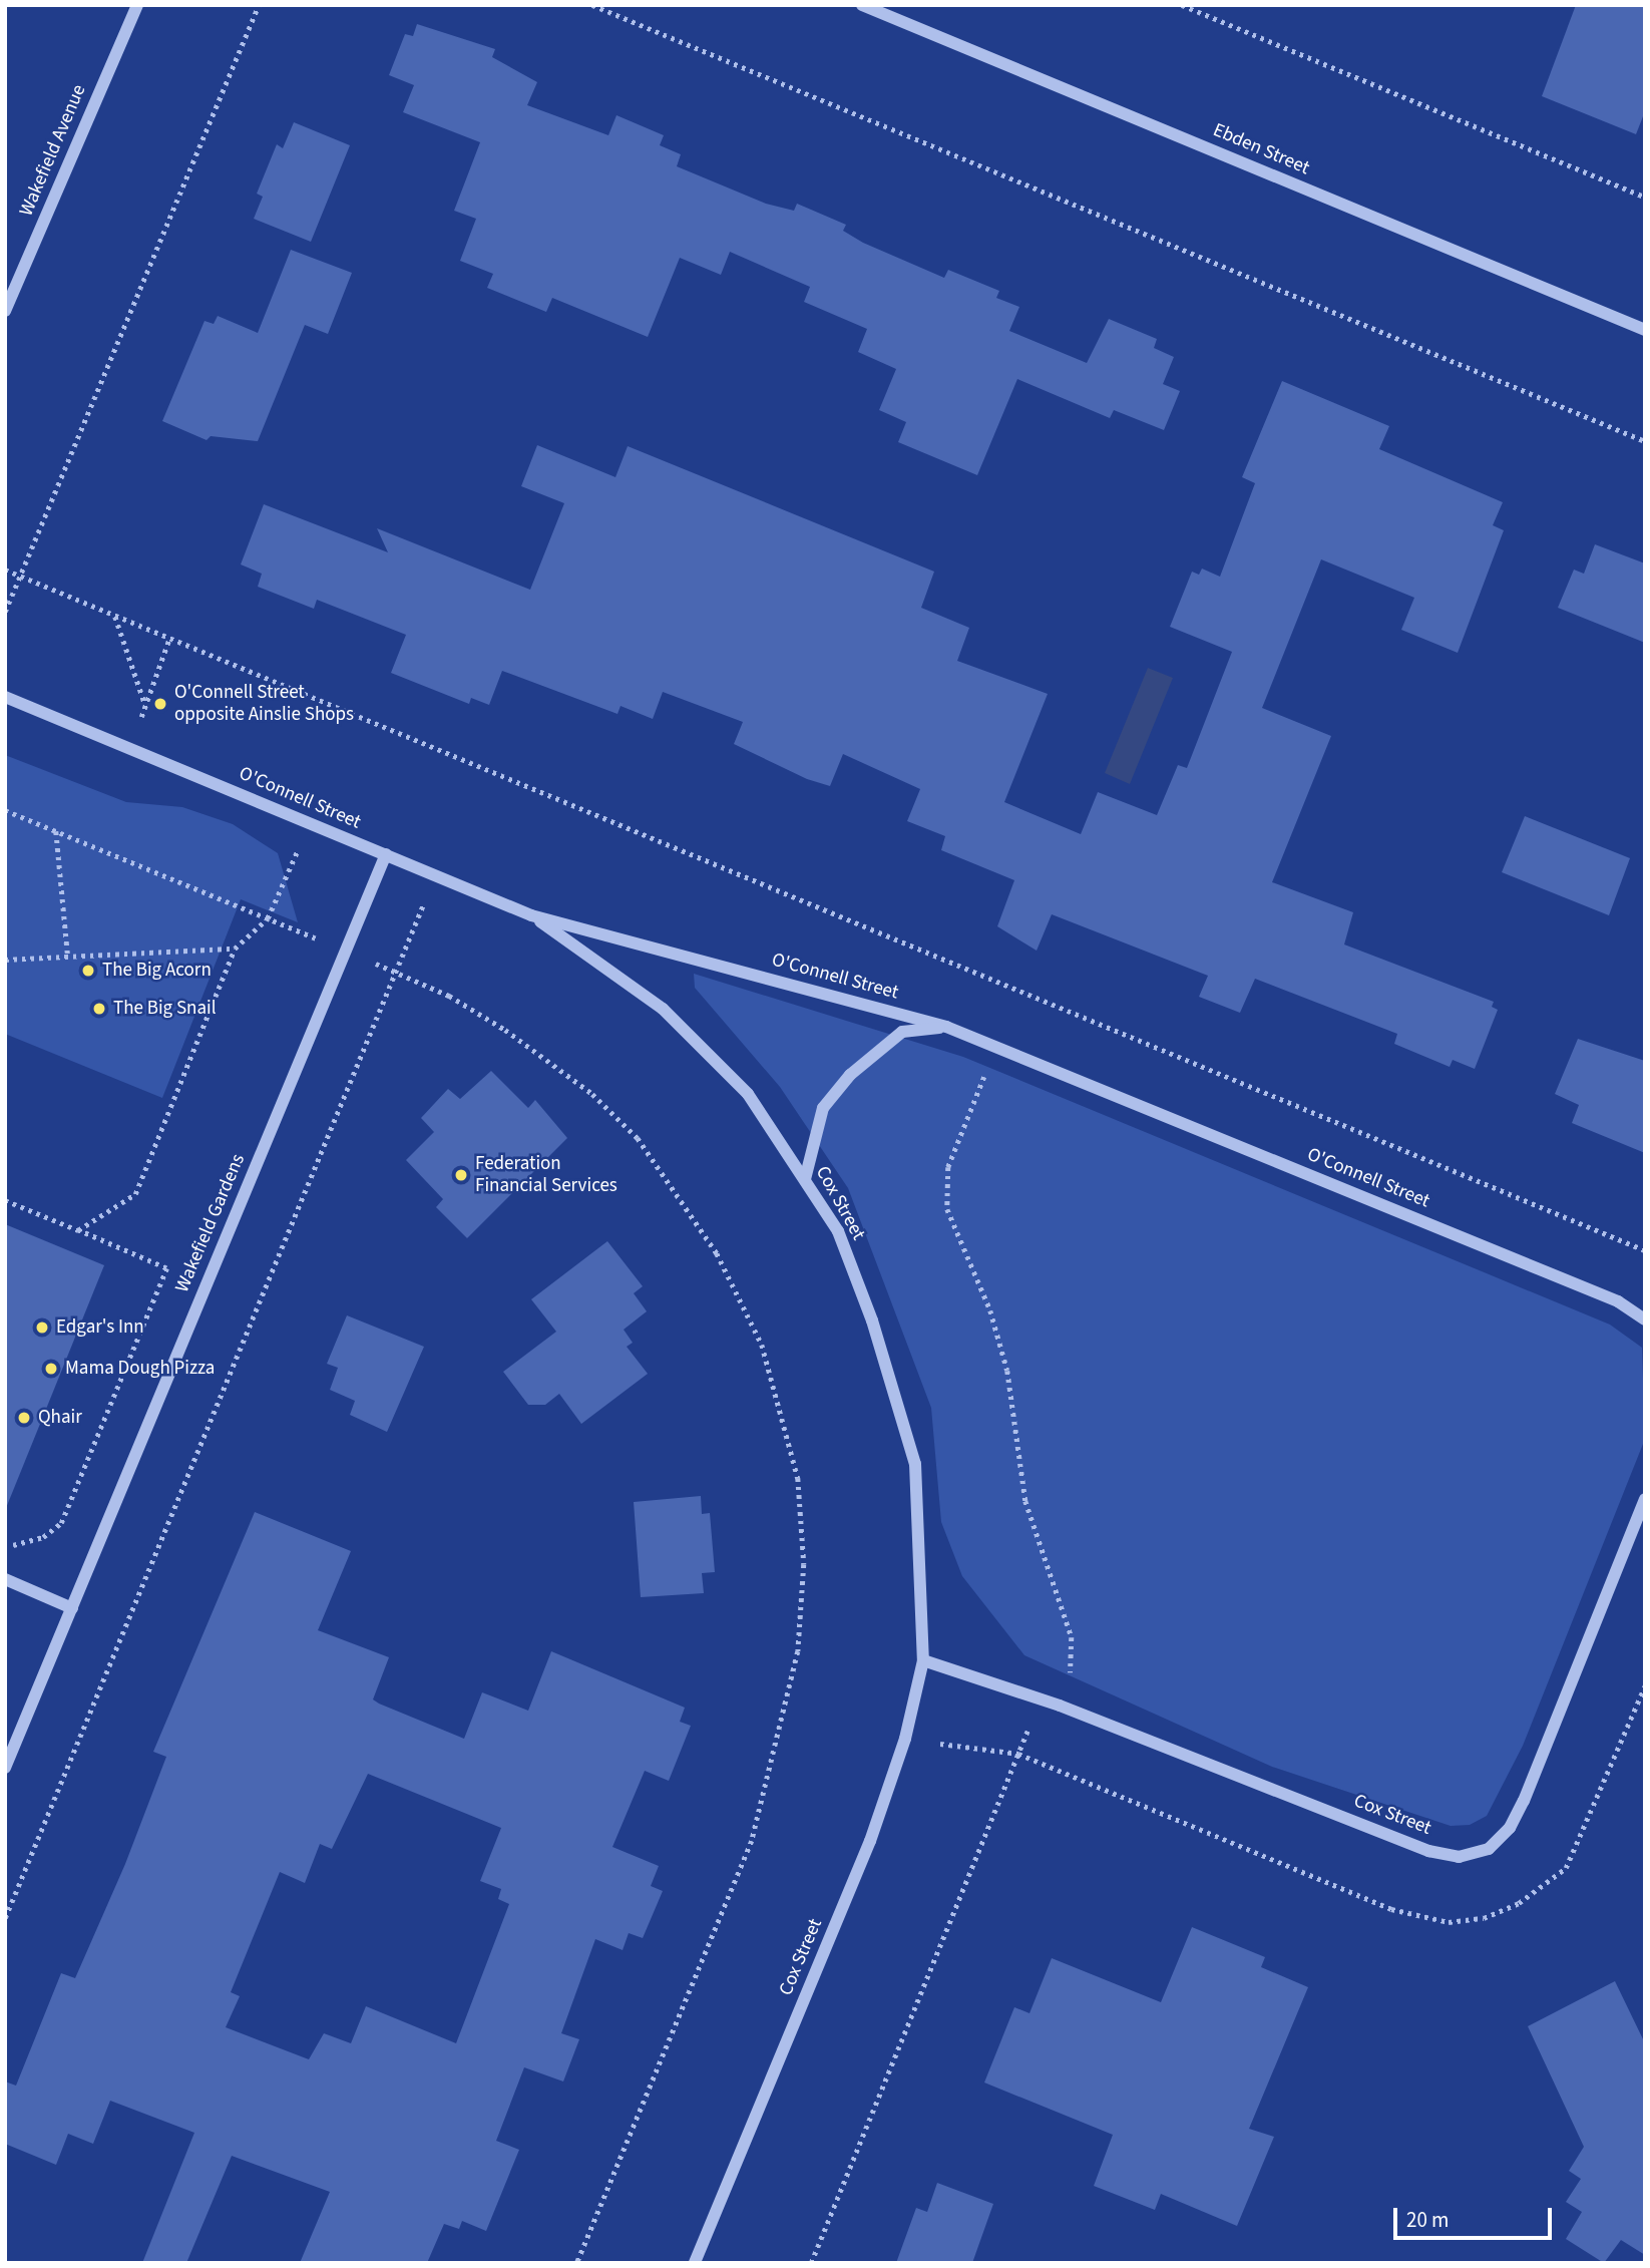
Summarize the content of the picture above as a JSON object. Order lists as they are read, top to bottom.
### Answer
{
  "streets": {
    "street": [
      "Ebden Street",
      "Wakefield Avenue",
      "O'Connell Street",
      "Cox Street",
      "Wakefield Gardens"
    ]
  },
  "crossings": [
    ["O'Connell Street", "Cox Street"],
    ["O'Connell Street", "Wakefield Gardens"]
  ],
  "places": [
    "O'Connell Street opposite Ainslie Shops",
    "The Big Acorn",
    "The Big Snail",
    "Federation Financial Services",
    "Edgar's Inn",
    "Mama Dough Pizza",
    "Qhair"
  ],
  "scale_bar": "20 m"
}
